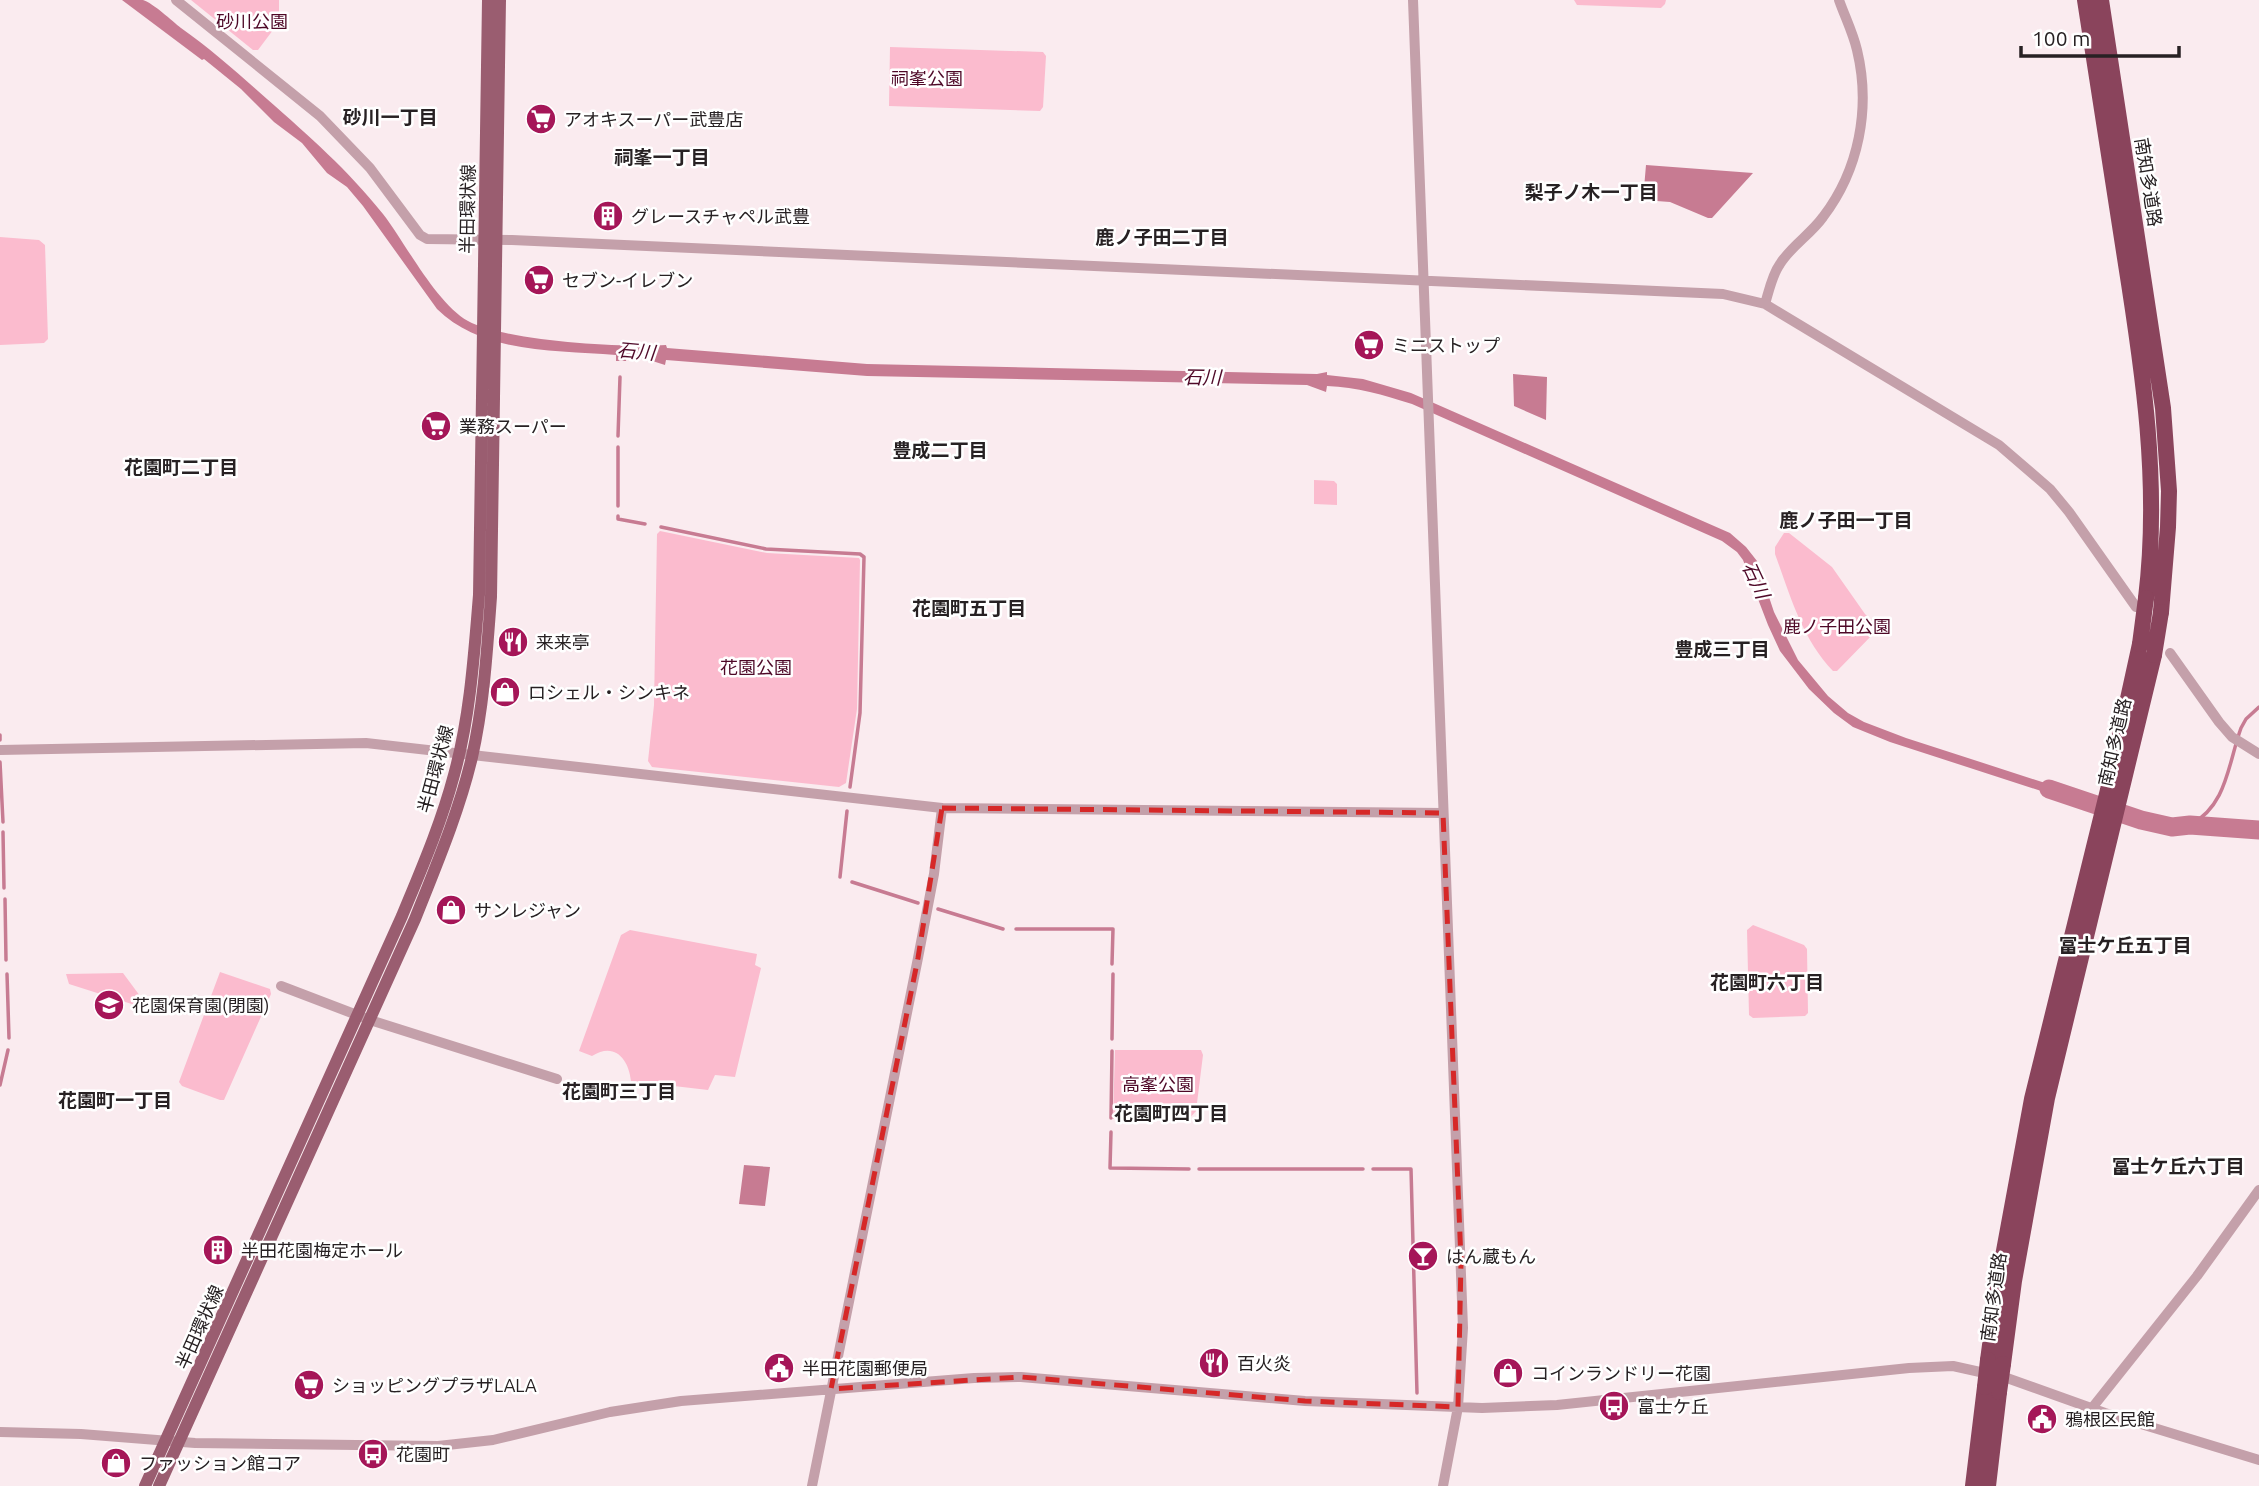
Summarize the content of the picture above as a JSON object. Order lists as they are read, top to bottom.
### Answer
{
  "streets": {
    "highway": ["南知多道路"],
    "main road": ["半田環状線"]
  },
  "districts": [
    "砂川一丁目",
    "祠峯一丁目",
    "梨子ノ木一丁目",
    "鹿ノ子田二丁目",
    "豊成二丁目",
    "花園町二丁目",
    "鹿ノ子田一丁目",
    "花園町五丁目",
    "豊成三丁目",
    "冨士ケ丘五丁目",
    "花園町六丁目",
    "花園町三丁目",
    "花園町一丁目",
    "花園町四丁目",
    "冨士ケ丘六丁目"
  ],
  "water": ["石川"],
  "parks": [
    "砂川公園",
    "祠峯公園",
    "鹿ノ子田公園",
    "花園公園",
    "高峯公園"
  ],
  "places": {
    "supermarket": [
      "アオキスーパー武豊店",
      "セブン-イレブン",
      "ミニストップ",
      "業務スーパー",
      "ショッピングプラザLALA"
    ],
    "building": ["グレースチャペル武豊", "半田花園梅定ホール"],
    "restaurant": ["来来亭", "百火炎"],
    "shop": [
      "ロシェル・シンキネ",
      "サンレジャン",
      "コインランドリー花園",
      "ファッション館コア"
    ],
    "school or university": ["花園保育園(閉園)"],
    "bar": ["はん蔵もん"],
    "public building": ["半田花園郵便局", "鴉根区民館"],
    "bus stop": ["富士ケ丘", "花園町"]
  },
  "scale_bar": "100 m"
}
